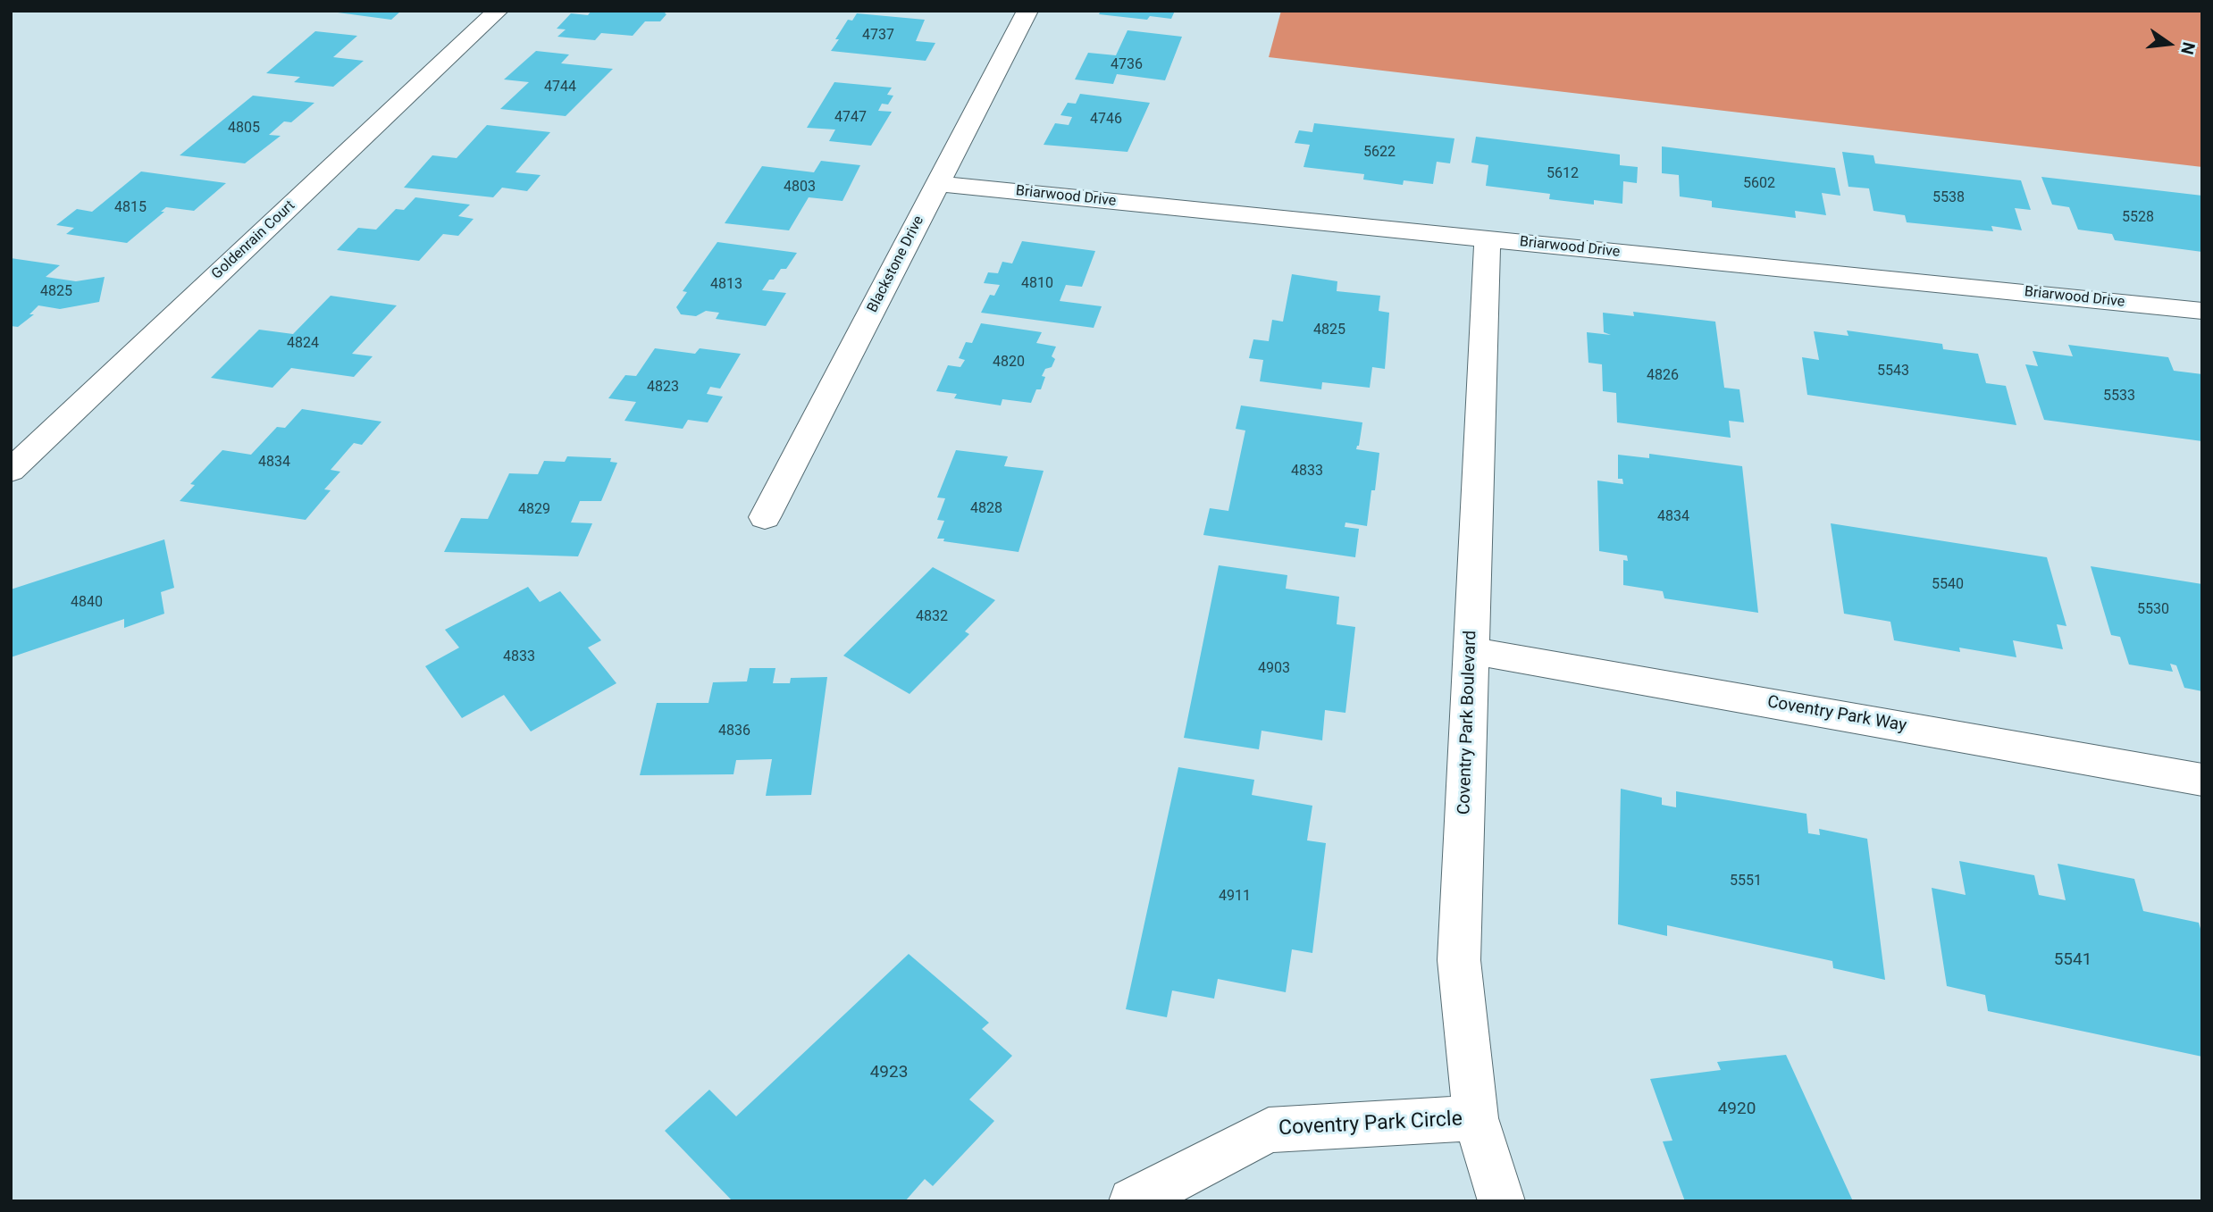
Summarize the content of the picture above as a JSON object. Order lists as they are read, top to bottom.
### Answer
{
  "streets": {
    "street": [
      "Briarwood Drive",
      "Goldenrain Court",
      "Blackstone Drive",
      "Coventry Park Way",
      "Coventry Park Boulevard",
      "Coventry Park Circle"
    ]
  },
  "crossings": [
    ["Briarwood Drive", "Blackstone Drive"],
    ["Briarwood Drive", "Coventry Park Boulevard"],
    ["Coventry Park Way", "Coventry Park Boulevard"],
    ["Coventry Park Boulevard", "Coventry Park Circle"]
  ],
  "house_numbers": [
    "4737",
    "4736",
    "4744",
    "4747",
    "4746",
    "4805",
    "5622",
    "5612",
    "5602",
    "4803",
    "5538",
    "4815",
    "5528",
    "4810",
    "4813",
    "4825",
    "4825",
    "4824",
    "4820",
    "5543",
    "4826",
    "4823",
    "5533",
    "4834",
    "4833",
    "4828",
    "4829",
    "4834",
    "5540",
    "4840",
    "5530",
    "4832",
    "4833",
    "4903",
    "4836",
    "5551",
    "4911",
    "5541",
    "4923",
    "4920"
  ],
  "north": "right"
}
